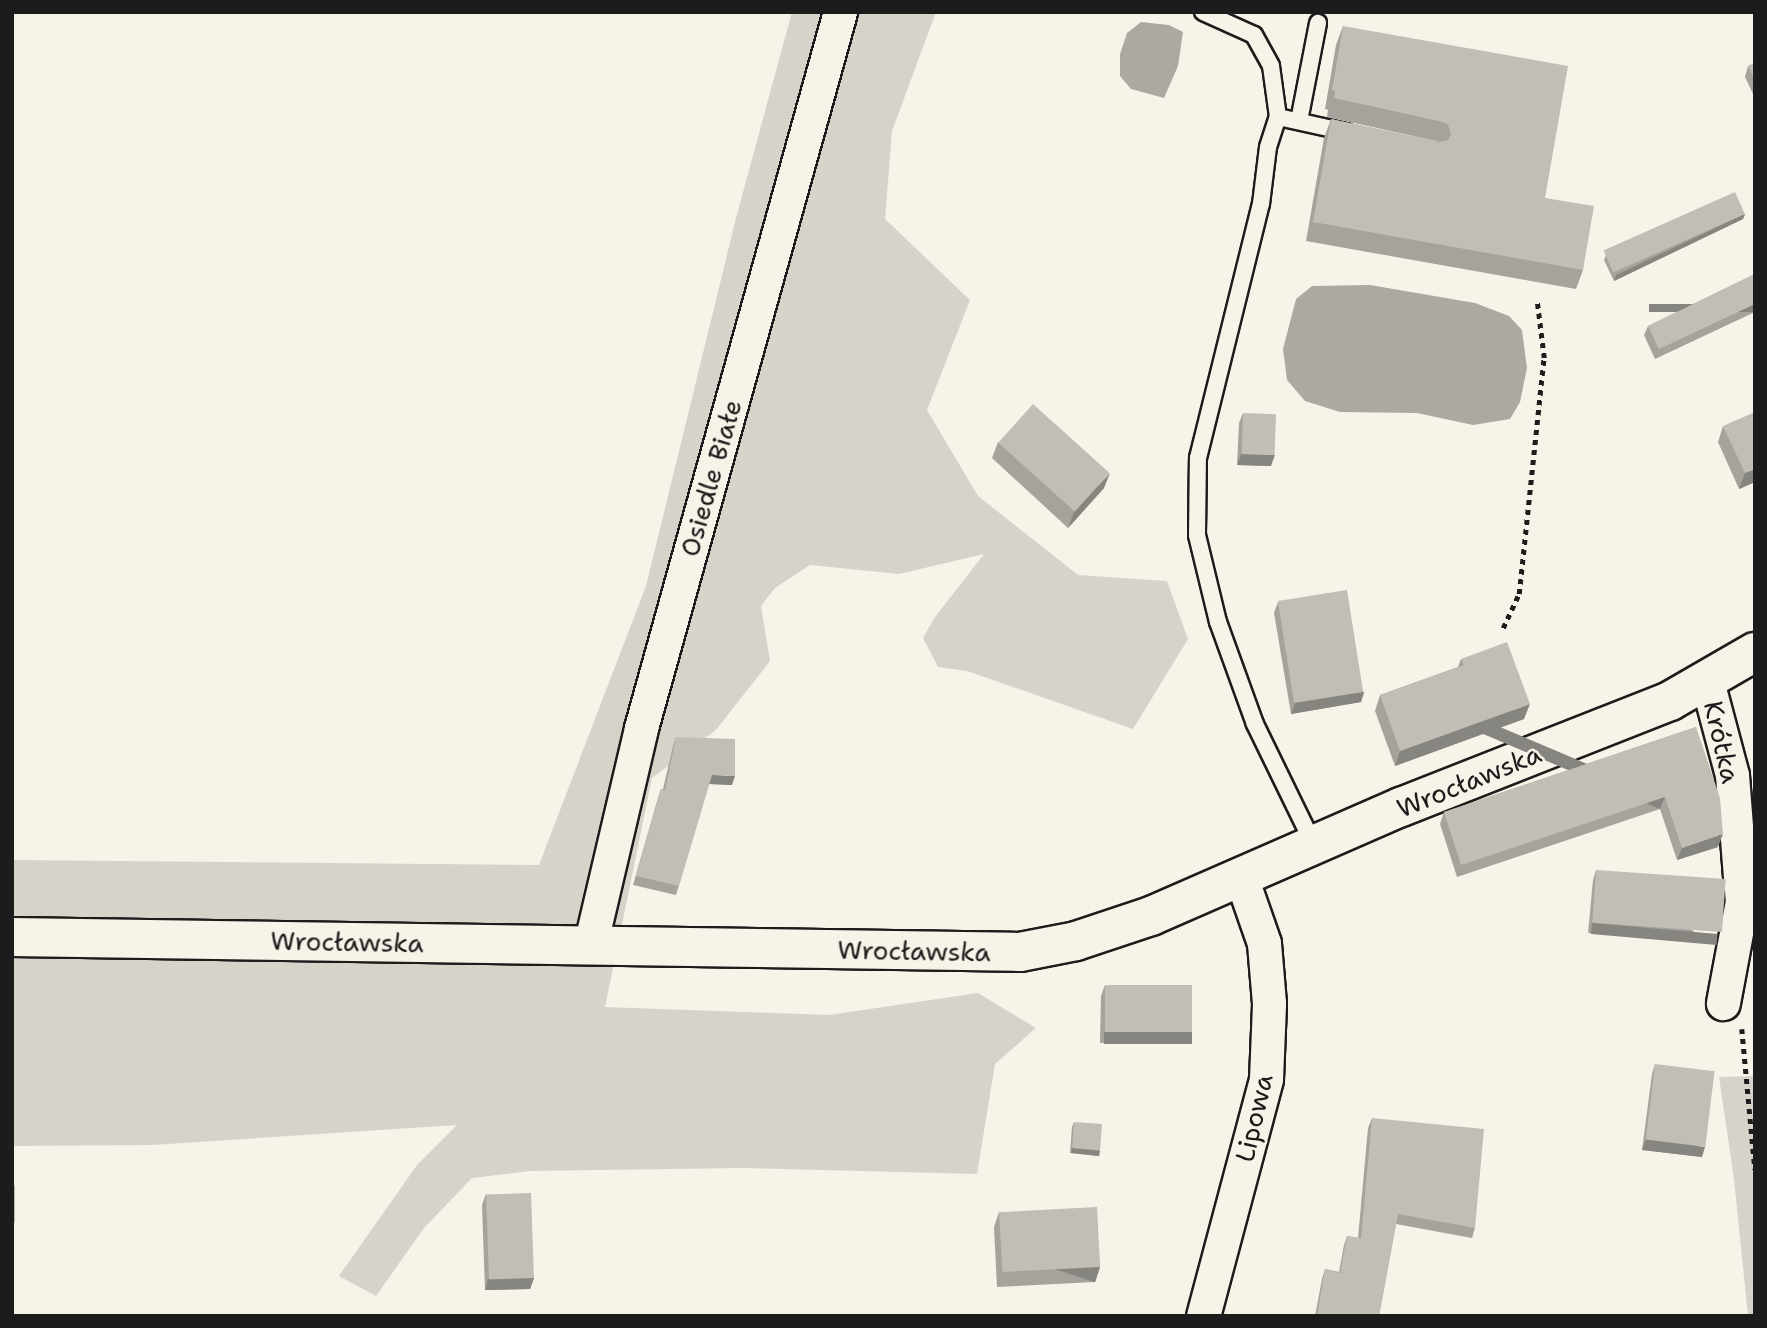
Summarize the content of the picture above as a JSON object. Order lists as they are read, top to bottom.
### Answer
{
  "streets": {
    "street": [
      "Osiedle Białe",
      "Krótka",
      "Wrocławska",
      "Lipowa"
    ]
  },
  "crossings": [
    ["Osiedle Białe", "Wrocławska"],
    ["Krótka", "Wrocławska"],
    ["Wrocławska", "Lipowa"]
  ]
}
